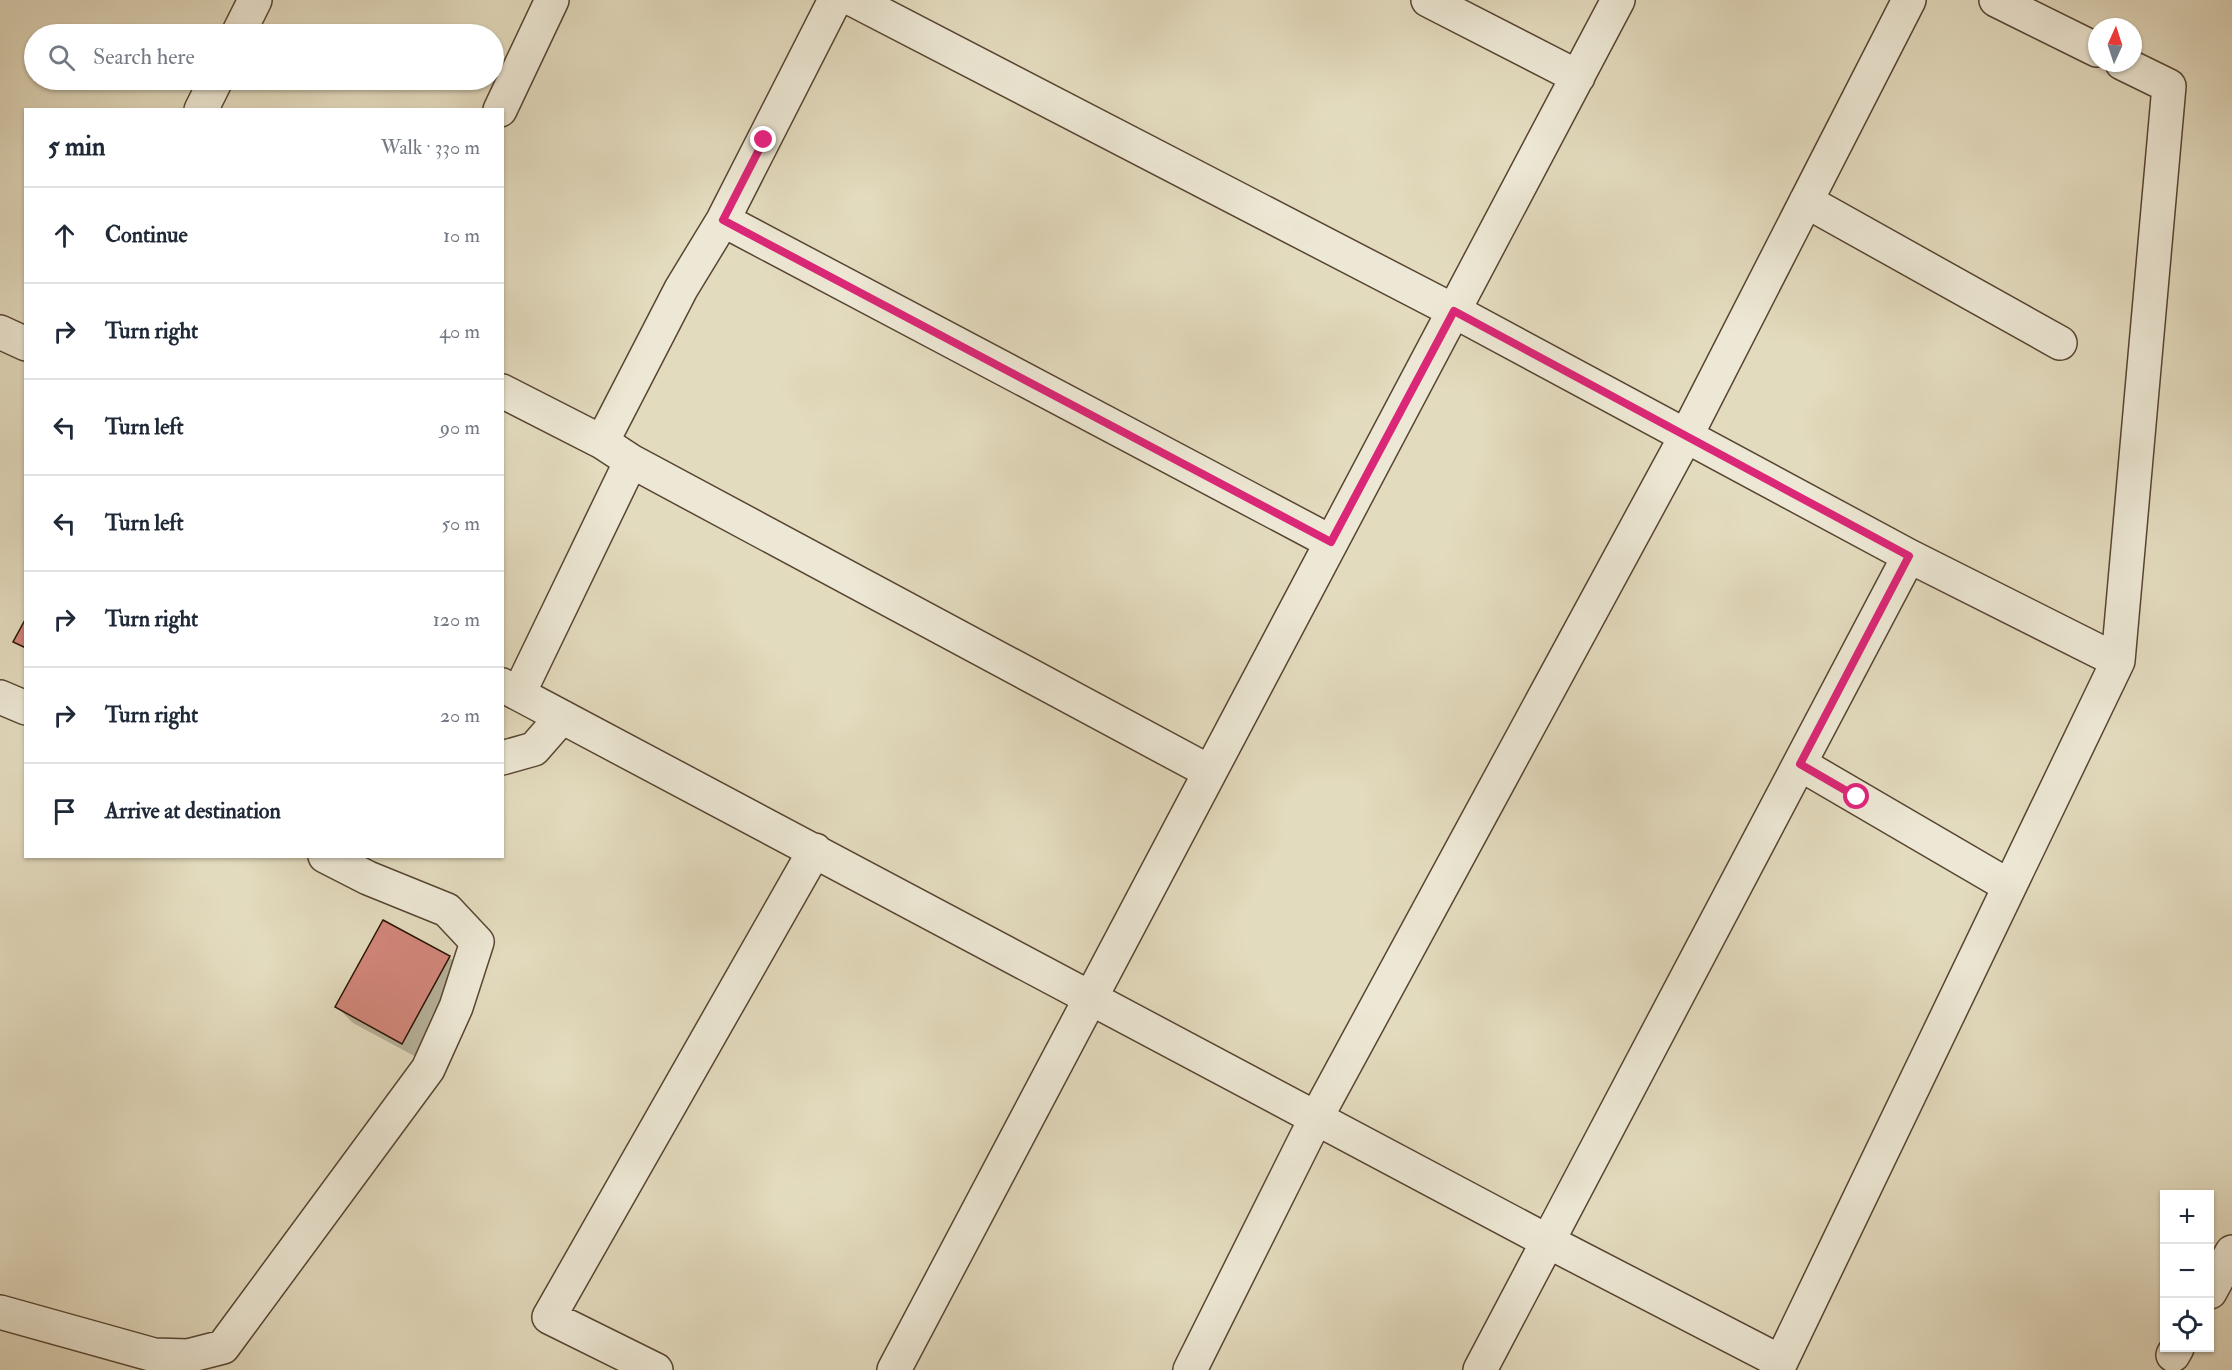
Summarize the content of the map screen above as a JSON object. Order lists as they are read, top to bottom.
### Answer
{
  "north": "top",
  "page": {
    "search": "Search here",
    "heading": ["5 min", "Walk · 330 m"],
    "list": [
      ["Continue", "10 m"],
      ["Turn right", "40 m"],
      ["Turn left", "90 m"],
      ["Turn left", "50 m"],
      ["Turn right", "120 m"],
      ["Turn right", "20 m"],
      "Arrive at destination"
    ],
    "map_buttons": ["+", "−"]
  }
}
